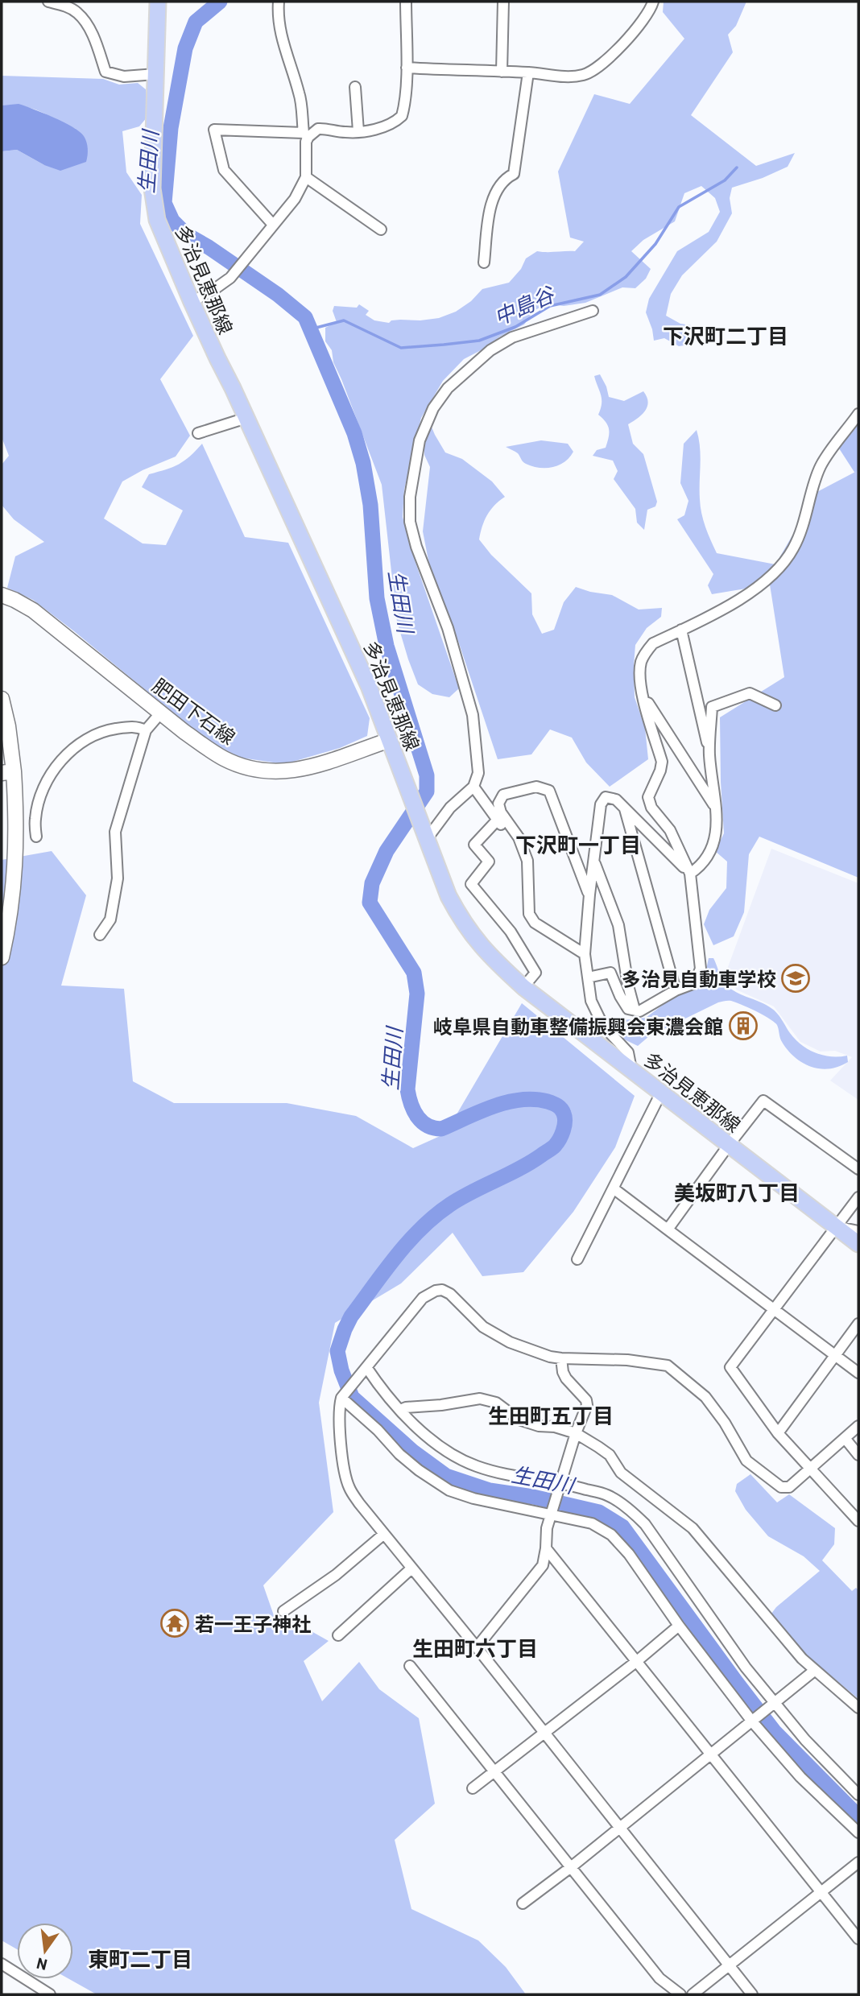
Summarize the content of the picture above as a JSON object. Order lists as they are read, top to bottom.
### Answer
{
  "streets": {
    "main road": ["多治見恵那線", "肥田下石線"]
  },
  "crossings": [
    ["多治見恵那線", "肥田下石線"]
  ],
  "districts": [
    "下沢町二丁目",
    "下沢町一丁目",
    "美坂町八丁目",
    "生田町五丁目",
    "生田町六丁目",
    "東町二丁目"
  ],
  "water": ["生田川", "中島谷"],
  "places": {
    "school or university": ["多治見自動車学校"],
    "building": ["岐阜県自動車整備振興会東濃会館"],
    "temple": ["若一王子神社"]
  },
  "north": "bottom"
}
